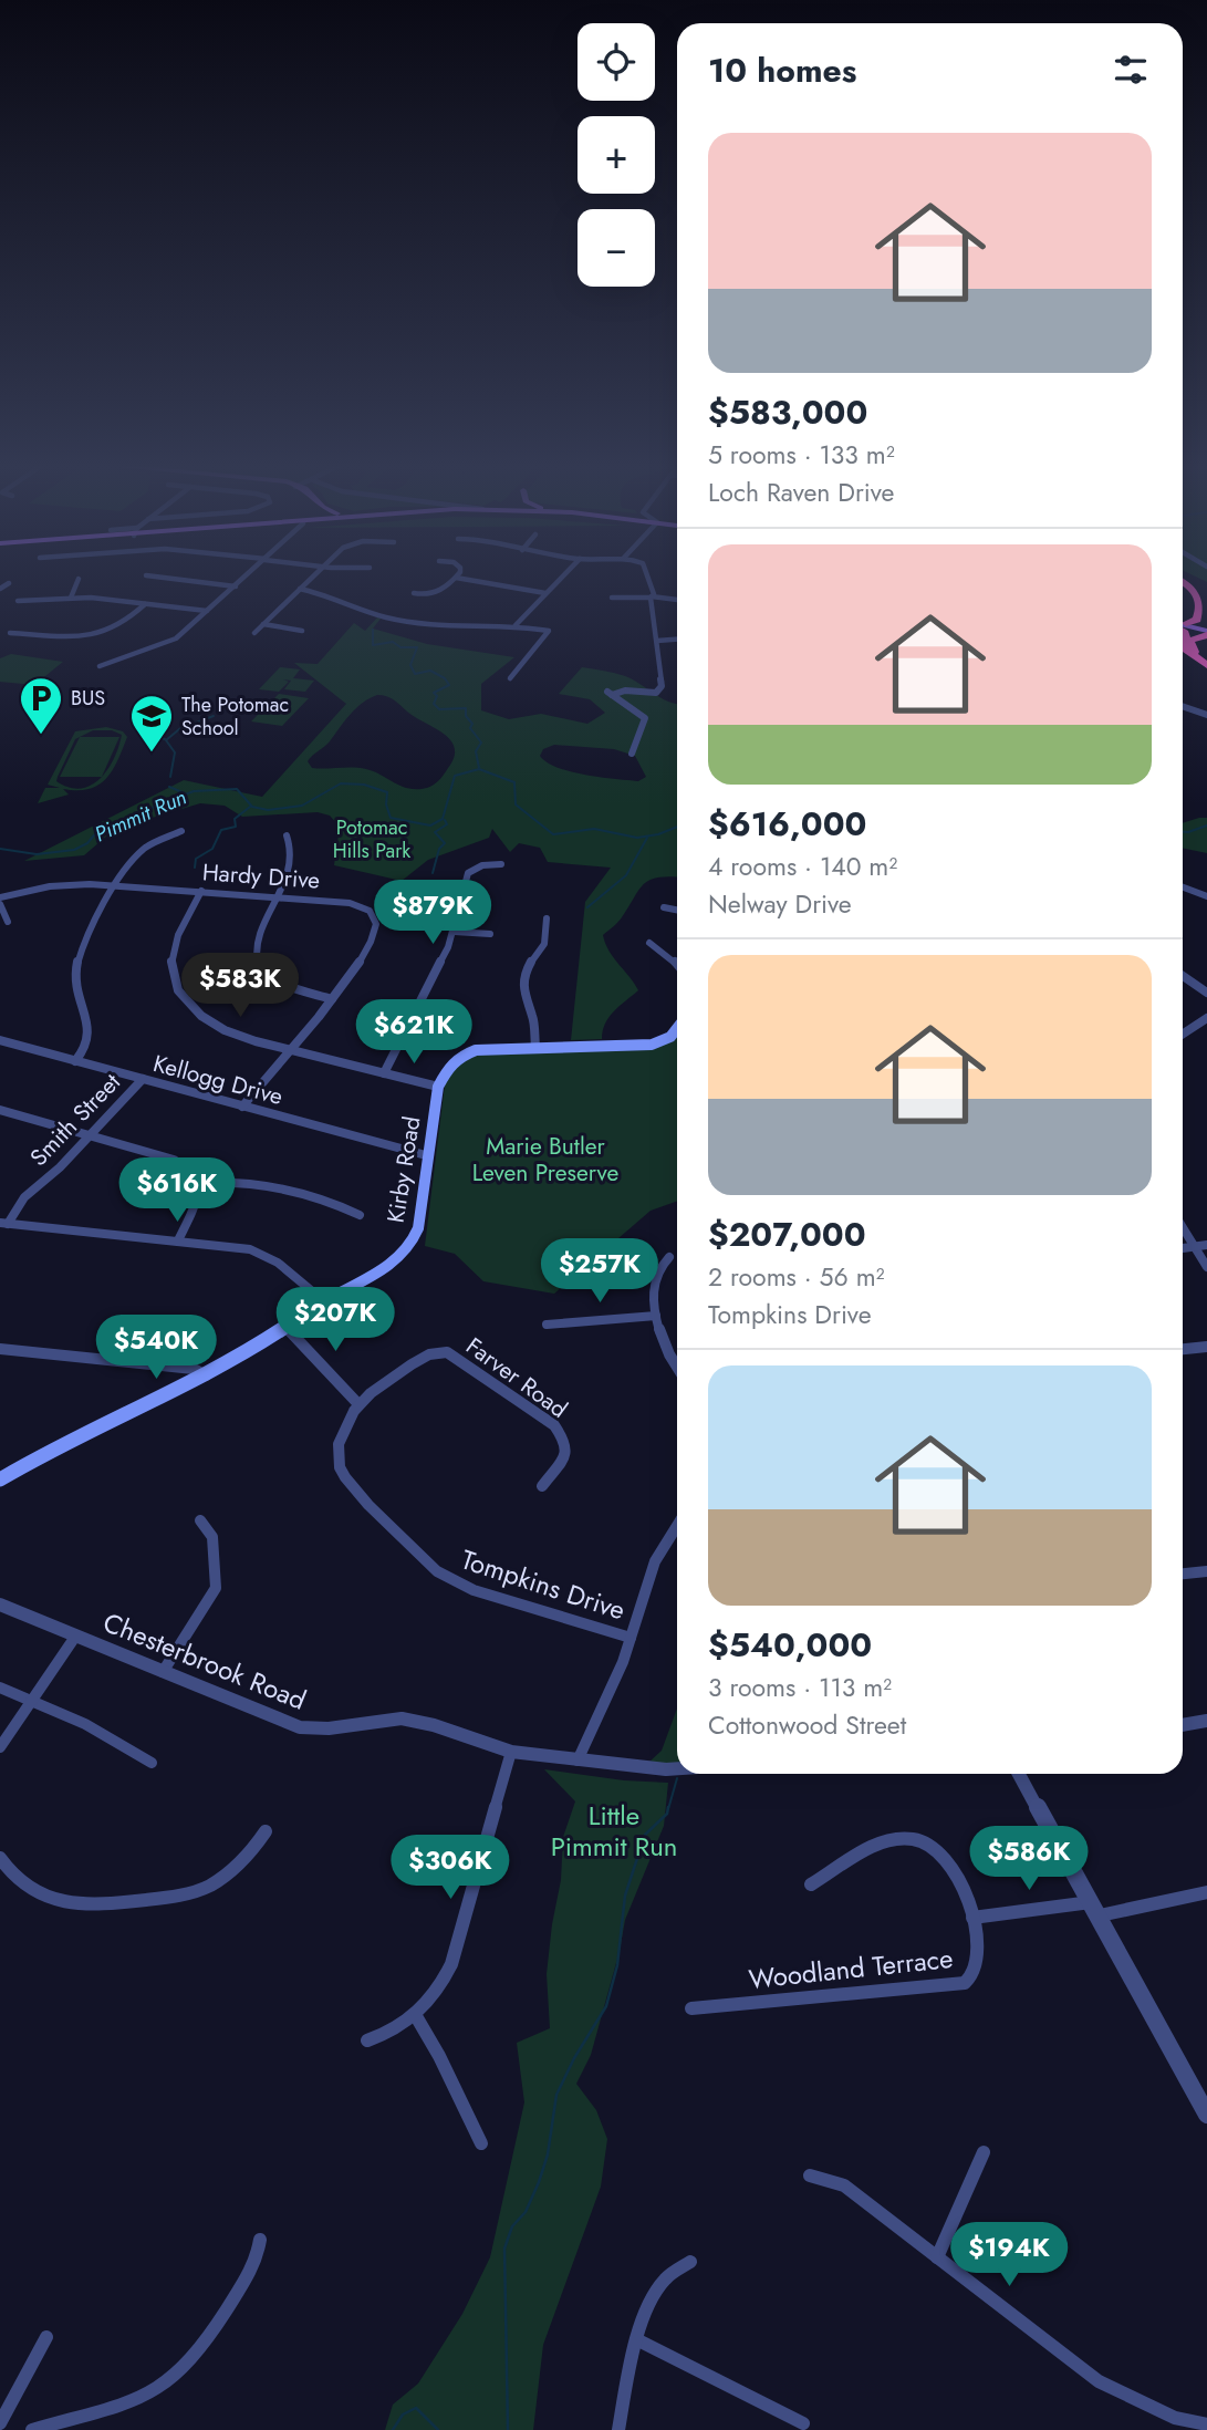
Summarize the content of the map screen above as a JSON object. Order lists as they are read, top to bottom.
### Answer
{
  "streets": {
    "main road": ["Kirby Road"],
    "street": [
      "Hardy Drive",
      "Kellogg Drive",
      "Smith Street",
      "Farver Road",
      "Tompkins Drive",
      "Chesterbrook Road",
      "Woodland Terrace"
    ]
  },
  "crossings": [
    ["Hardy Drive", "Kellogg Drive"],
    ["Kellogg Drive", "Smith Street"],
    ["Kellogg Drive", "Kirby Road"],
    ["Farver Road", "Tompkins Drive"]
  ],
  "water": ["Pimmit Run"],
  "parks": ["Potomac Hills Park", "Marie Butler Leven Preserve", "Little Pimmit Run"],
  "places": {
    "parking": ["BUS"],
    "school or university": ["The Potomac School"]
  },
  "page": {
    "map_buttons": ["+", "−"],
    "heading": "10 homes",
    "list": [
      {
        "name": "$583,000",
        "note": "5 rooms · 133 m² · Loch Raven Drive"
      },
      {
        "name": "$616,000",
        "note": "4 rooms · 140 m² · Nelway Drive"
      },
      {
        "name": "$207,000",
        "note": "2 rooms · 56 m² · Tompkins Drive"
      },
      {
        "name": "$540,000",
        "note": "3 rooms · 113 m² · Cottonwood Street"
      }
    ],
    "price": [
      "$879K",
      "$583K",
      "$621K",
      "$616K",
      "$257K",
      "$207K",
      "$540K",
      "$586K",
      "$306K",
      "$194K"
    ]
  }
}
